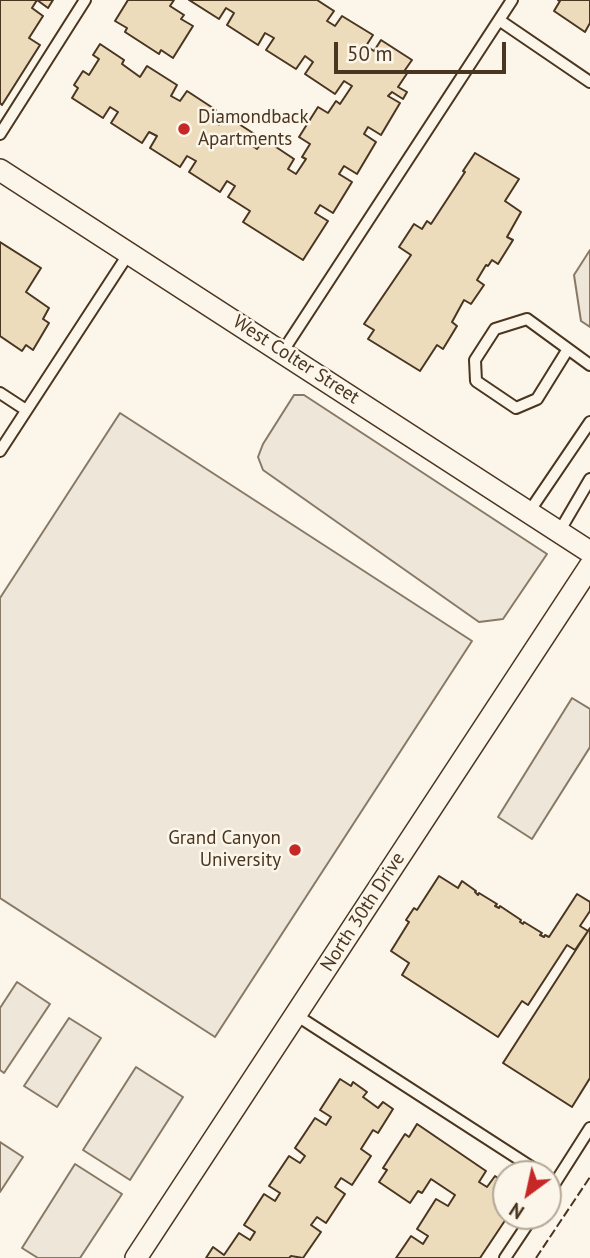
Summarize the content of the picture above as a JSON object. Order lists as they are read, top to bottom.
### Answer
{
  "streets": {
    "street": ["West Colter Street", "North 30th Drive"]
  },
  "places": ["Diamondback Apartments", "Grand Canyon University"],
  "scale_bar": "50 m",
  "north": "bottom left"
}
